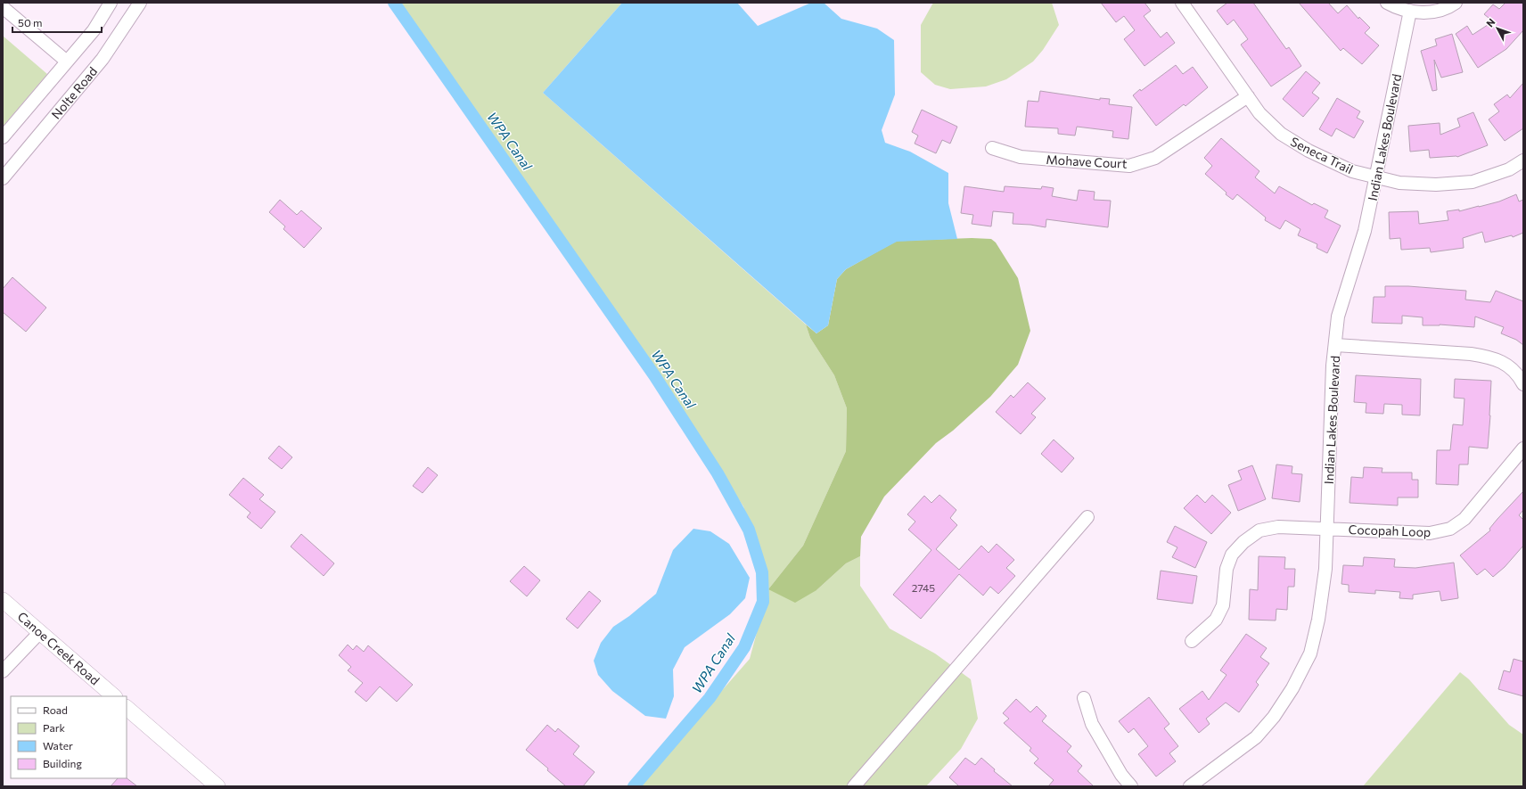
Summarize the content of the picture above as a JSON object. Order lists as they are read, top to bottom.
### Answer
{
  "streets": {
    "main road": ["Canoe Creek Road"],
    "street": [
      "Nolte Road",
      "Indian Lakes Boulevard",
      "Seneca Trail",
      "Mohave Court",
      "Cocopah Loop"
    ]
  },
  "crossings": [
    ["Indian Lakes Boulevard", "Seneca Trail"],
    ["Indian Lakes Boulevard", "Cocopah Loop"],
    ["Seneca Trail", "Mohave Court"]
  ],
  "water": ["WPA Canal"],
  "house_numbers": ["2745"],
  "legend": [
    "Road",
    "Park",
    "Water",
    "Building"
  ],
  "scale_bar": "50 m",
  "north": "top left"
}
